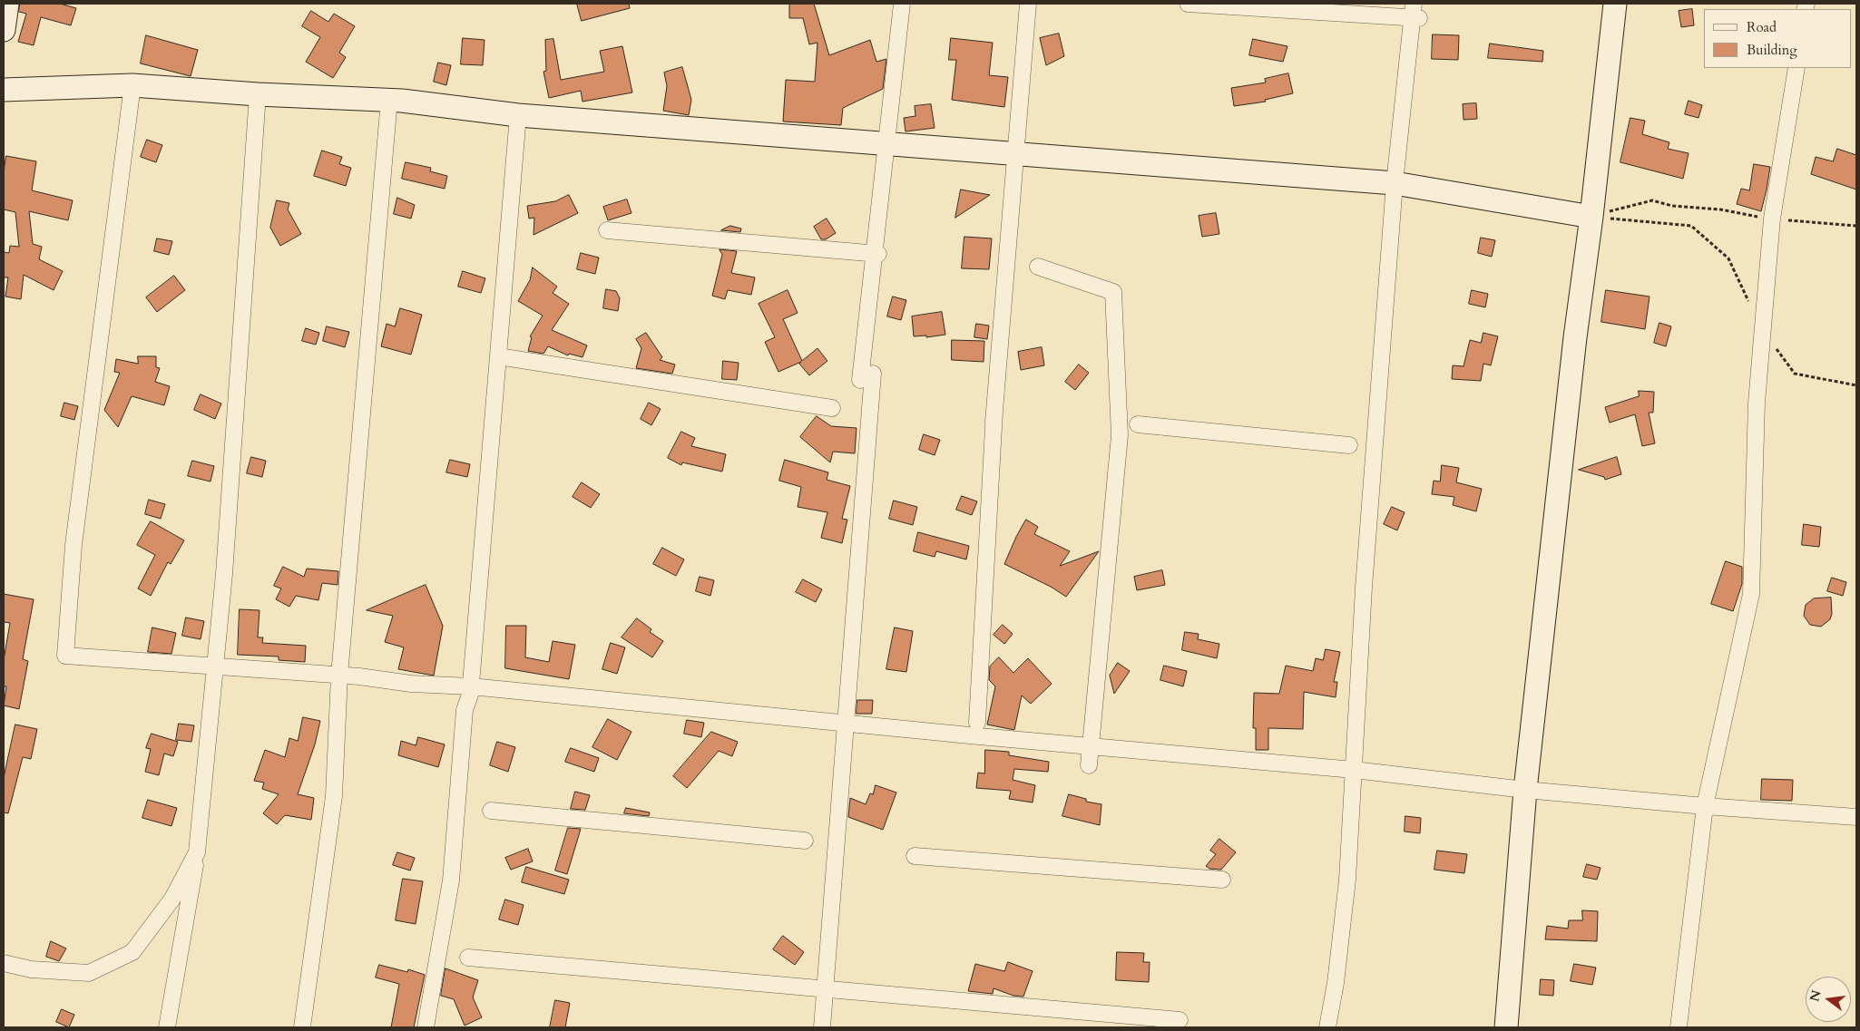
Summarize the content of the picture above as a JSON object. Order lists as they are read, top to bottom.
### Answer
{
  "legend": ["Road", "Building"],
  "north": "left"
}
